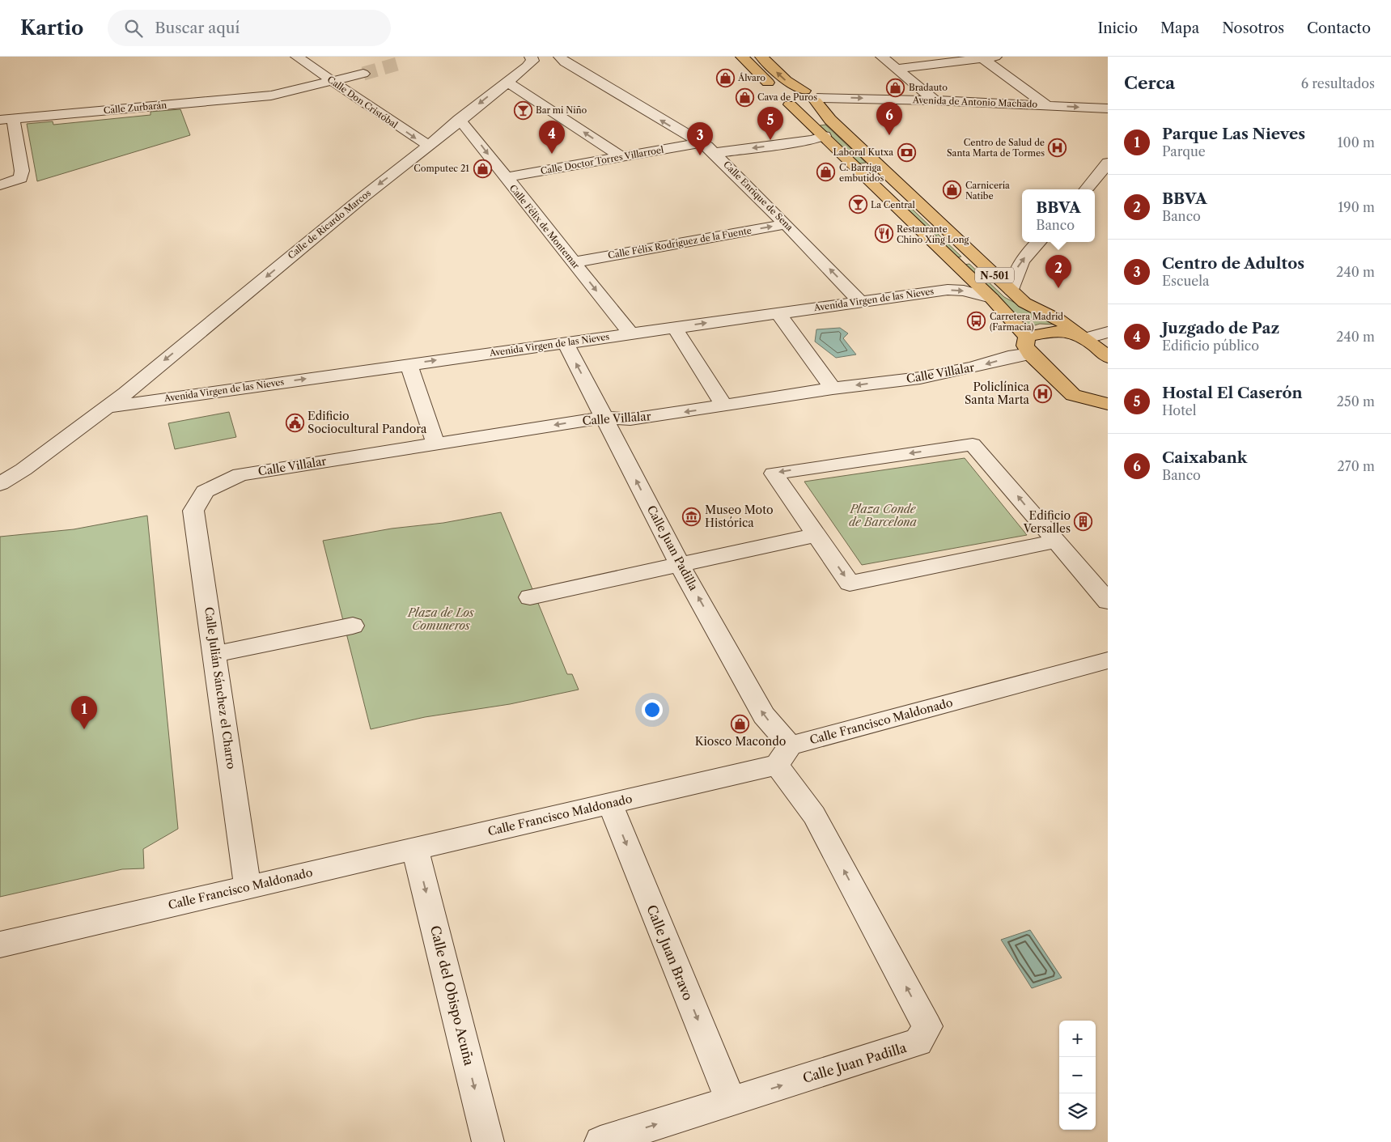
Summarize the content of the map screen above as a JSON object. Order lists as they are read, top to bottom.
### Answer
{
  "streets": {
    "highway": ["N-501"],
    "street": [
      "Calle Don Cristóbal",
      "Avenida de Antonio Machado",
      "Calle Zurbarán",
      "Calle Doctor Torres Villarroel",
      "Calle Enrique de Sena",
      "Calle de Ricardo Marcos",
      "Calle Félix de Montemar",
      "Calle Félix Rodríguez de la Fuente",
      "Avenida Virgen de las Nieves",
      "Calle Villalar",
      "Calle Juan Padilla",
      "Calle Julián Sánchez el Charro",
      "Calle Francisco Maldonado",
      "Calle Juan Bravo",
      "Calle del Obispo Acuña"
    ]
  },
  "crossings": [
    ["Calle Don Cristóbal", "Calle Zurbarán"],
    ["Calle Don Cristóbal", "Calle de Ricardo Marcos"],
    ["Avenida de Antonio Machado", "N-501"],
    ["Calle Doctor Torres Villarroel", "Calle Enrique de Sena"],
    ["Calle Doctor Torres Villarroel", "Calle Félix de Montemar"],
    ["Calle Enrique de Sena", "Calle Félix Rodríguez de la Fuente"],
    ["Calle Enrique de Sena", "Avenida Virgen de las Nieves"],
    ["Calle de Ricardo Marcos", "Calle Félix de Montemar"],
    ["Calle de Ricardo Marcos", "Avenida Virgen de las Nieves"],
    ["Calle Félix de Montemar", "Calle Félix Rodríguez de la Fuente"],
    ["Calle Félix de Montemar", "Avenida Virgen de las Nieves"],
    ["N-501", "Avenida Virgen de las Nieves"],
    ["N-501", "Calle Villalar"],
    ["Avenida Virgen de las Nieves", "Calle Juan Padilla"],
    ["Calle Villalar", "Calle Juan Padilla"],
    ["Calle Villalar", "Calle Julián Sánchez el Charro"],
    ["Calle Juan Padilla", "Calle Francisco Maldonado"],
    ["Calle Juan Padilla", "Calle Juan Bravo"],
    ["Calle Julián Sánchez el Charro", "Calle Francisco Maldonado"],
    ["Calle Francisco Maldonado", "Calle Juan Bravo"],
    ["Calle Francisco Maldonado", "Calle del Obispo Acuña"]
  ],
  "one_way": [
    "Calle Don Cristóbal",
    "Avenida de Antonio Machado",
    "Calle de Ricardo Marcos",
    "Calle Félix Rodríguez de la Fuente",
    "Avenida Virgen de las Nieves",
    "Calle Juan Bravo",
    "Calle del Obispo Acuña"
  ],
  "parks": ["Plaza Conde de Barcelona", "Plaza de Los Comuneros"],
  "places": {
    "shop": [
      "Álvaro",
      "Bradauto",
      "Cava de Puros",
      "Computec 21",
      "C. Barriga embutidos",
      "Carnicería Natibe",
      "Kiosco Macondo"
    ],
    "bar": ["Bar mi Niño", "La Central"],
    "hospital": ["Centro de Salud de Santa Marta de Tormes", "Policlínica Santa Marta"],
    "bank": ["Laboral Kutxa"],
    "restaurant": ["Restaurante Chino Xing Long"],
    "bus stop": ["Carretera Madrid (Farmacia)"],
    "public building": ["Edificio Sociocultural Pandora"],
    "museum": ["Museo Moto Histórica"],
    "building": ["Edificio Versalles"]
  },
  "page": {
    "header": "Kartio",
    "search": "Buscar aquí",
    "nav": [
      "Inicio",
      "Mapa",
      "Nosotros",
      "Contacto"
    ],
    "heading": ["Cerca", "6 resultados"],
    "pins": [
      "6",
      "5",
      "4",
      "3",
      "2",
      "1"
    ],
    "list": [
      {
        "mark": "1",
        "name": "Parque Las Nieves",
        "note": "Parque",
        "value": "100 m"
      },
      {
        "mark": "2",
        "name": "BBVA",
        "note": "Banco",
        "value": "190 m"
      },
      {
        "mark": "3",
        "name": "Centro de Adultos",
        "note": "Escuela",
        "value": "240 m"
      },
      {
        "mark": "4",
        "name": "Juzgado de Paz",
        "note": "Edificio público",
        "value": "240 m"
      },
      {
        "mark": "5",
        "name": "Hostal El Caserón",
        "note": "Hotel",
        "value": "250 m"
      },
      {
        "mark": "6",
        "name": "Caixabank",
        "note": "Banco",
        "value": "270 m"
      }
    ],
    "popup": ["BBVA", "Banco"],
    "map_buttons": ["+", "−"]
  }
}
